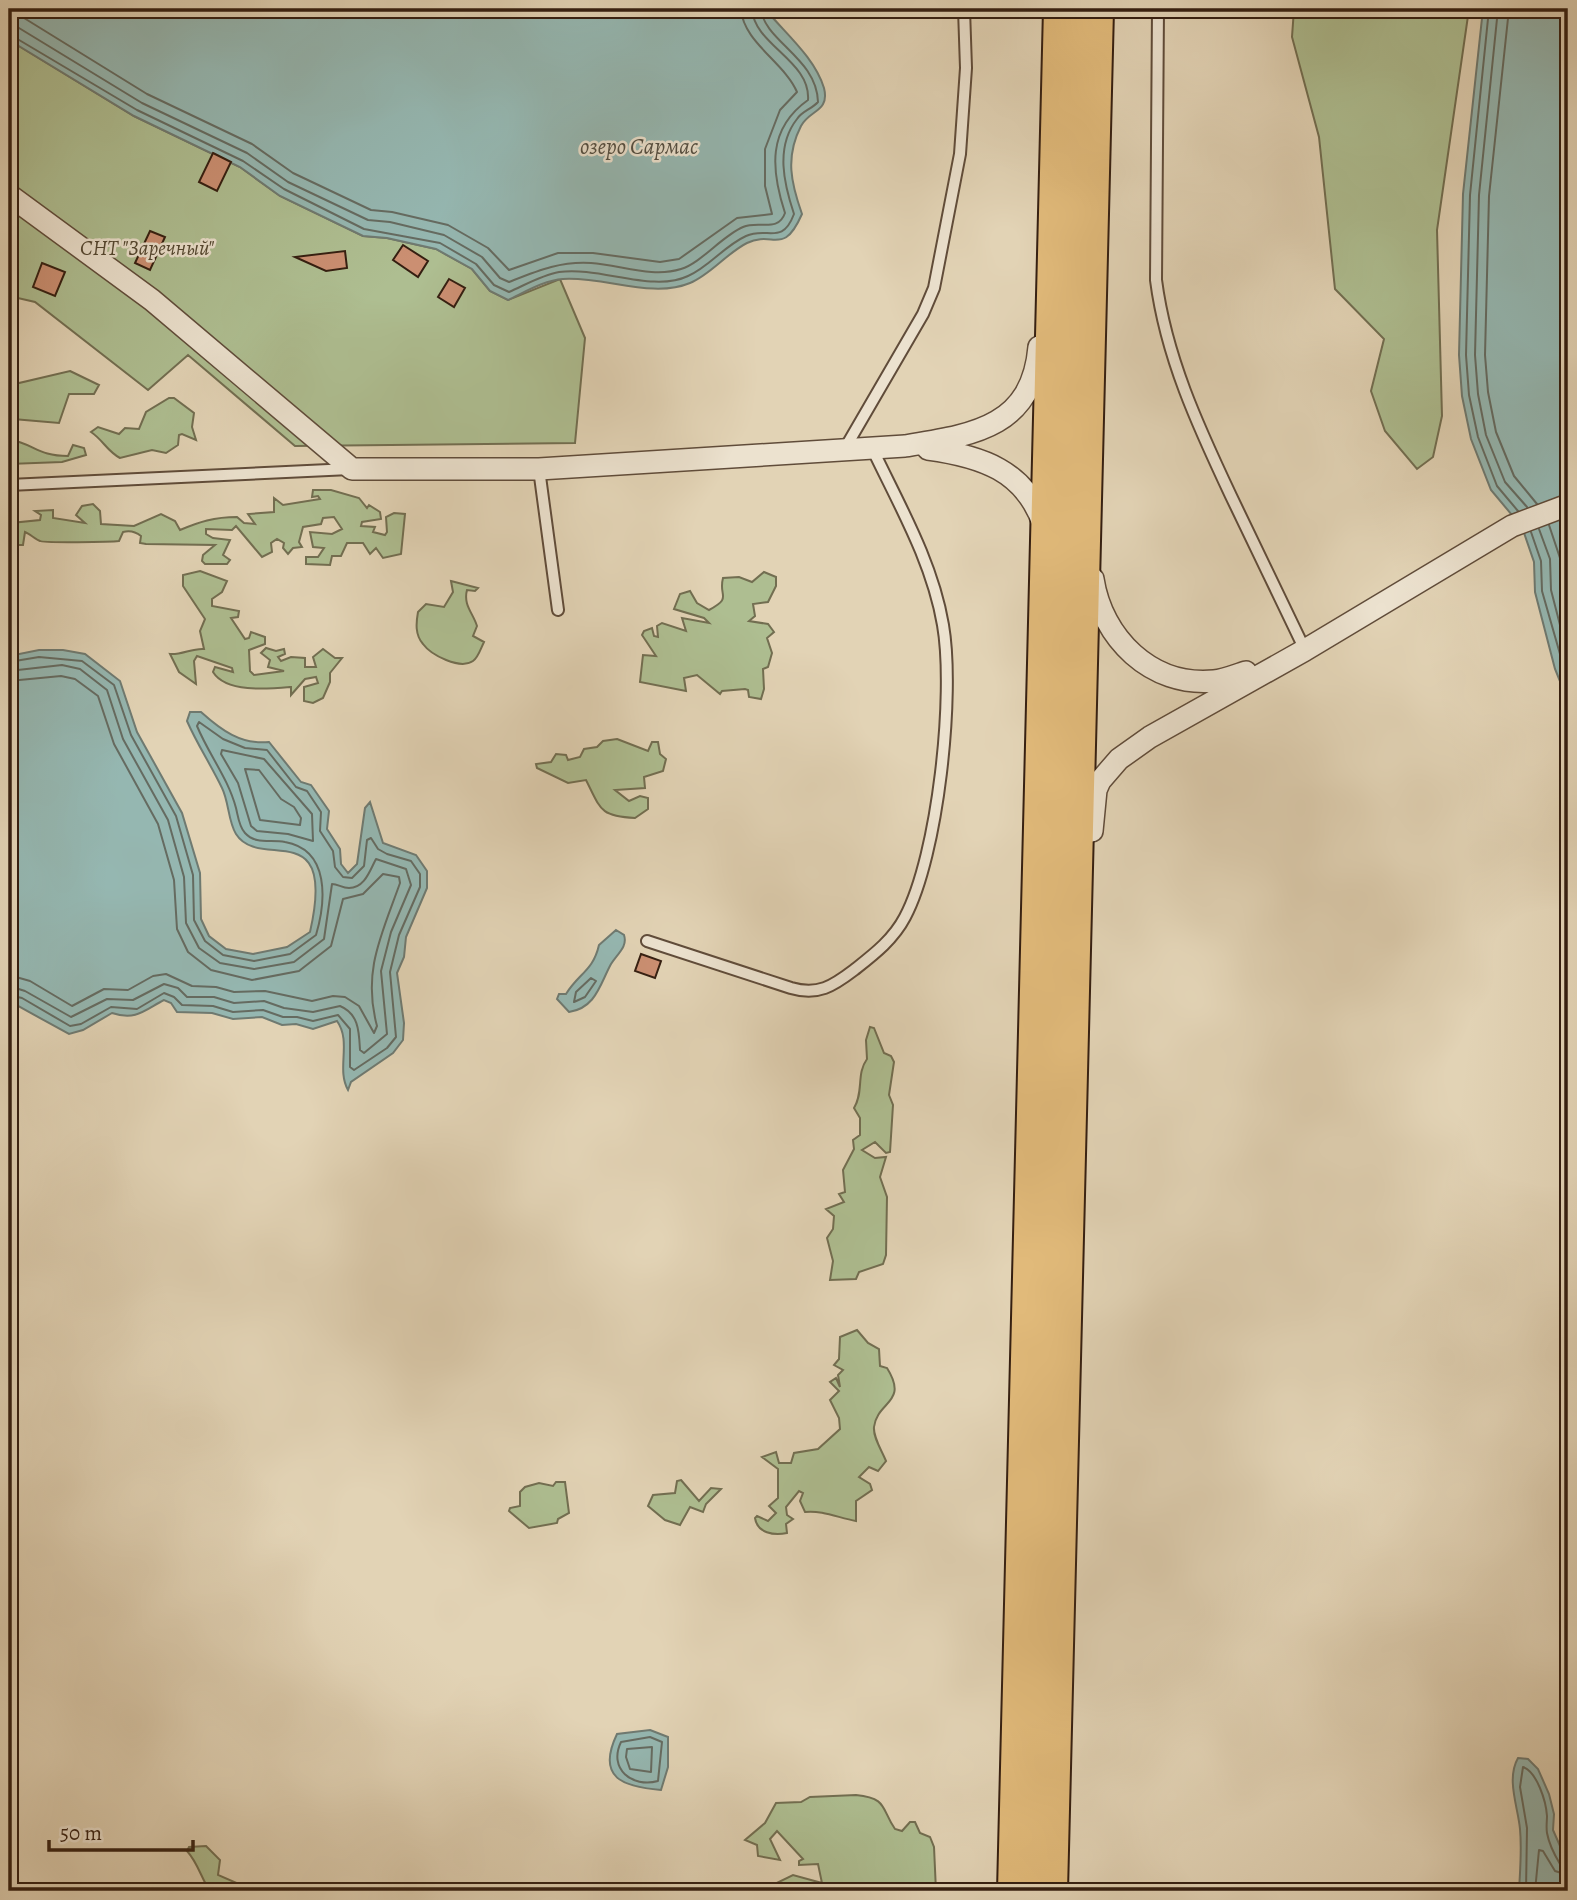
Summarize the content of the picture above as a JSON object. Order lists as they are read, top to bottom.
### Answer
{
  "water": ["озеро Сармас"],
  "parks": ["СНТ \"Заречный\""],
  "scale_bar": "50 m"
}
